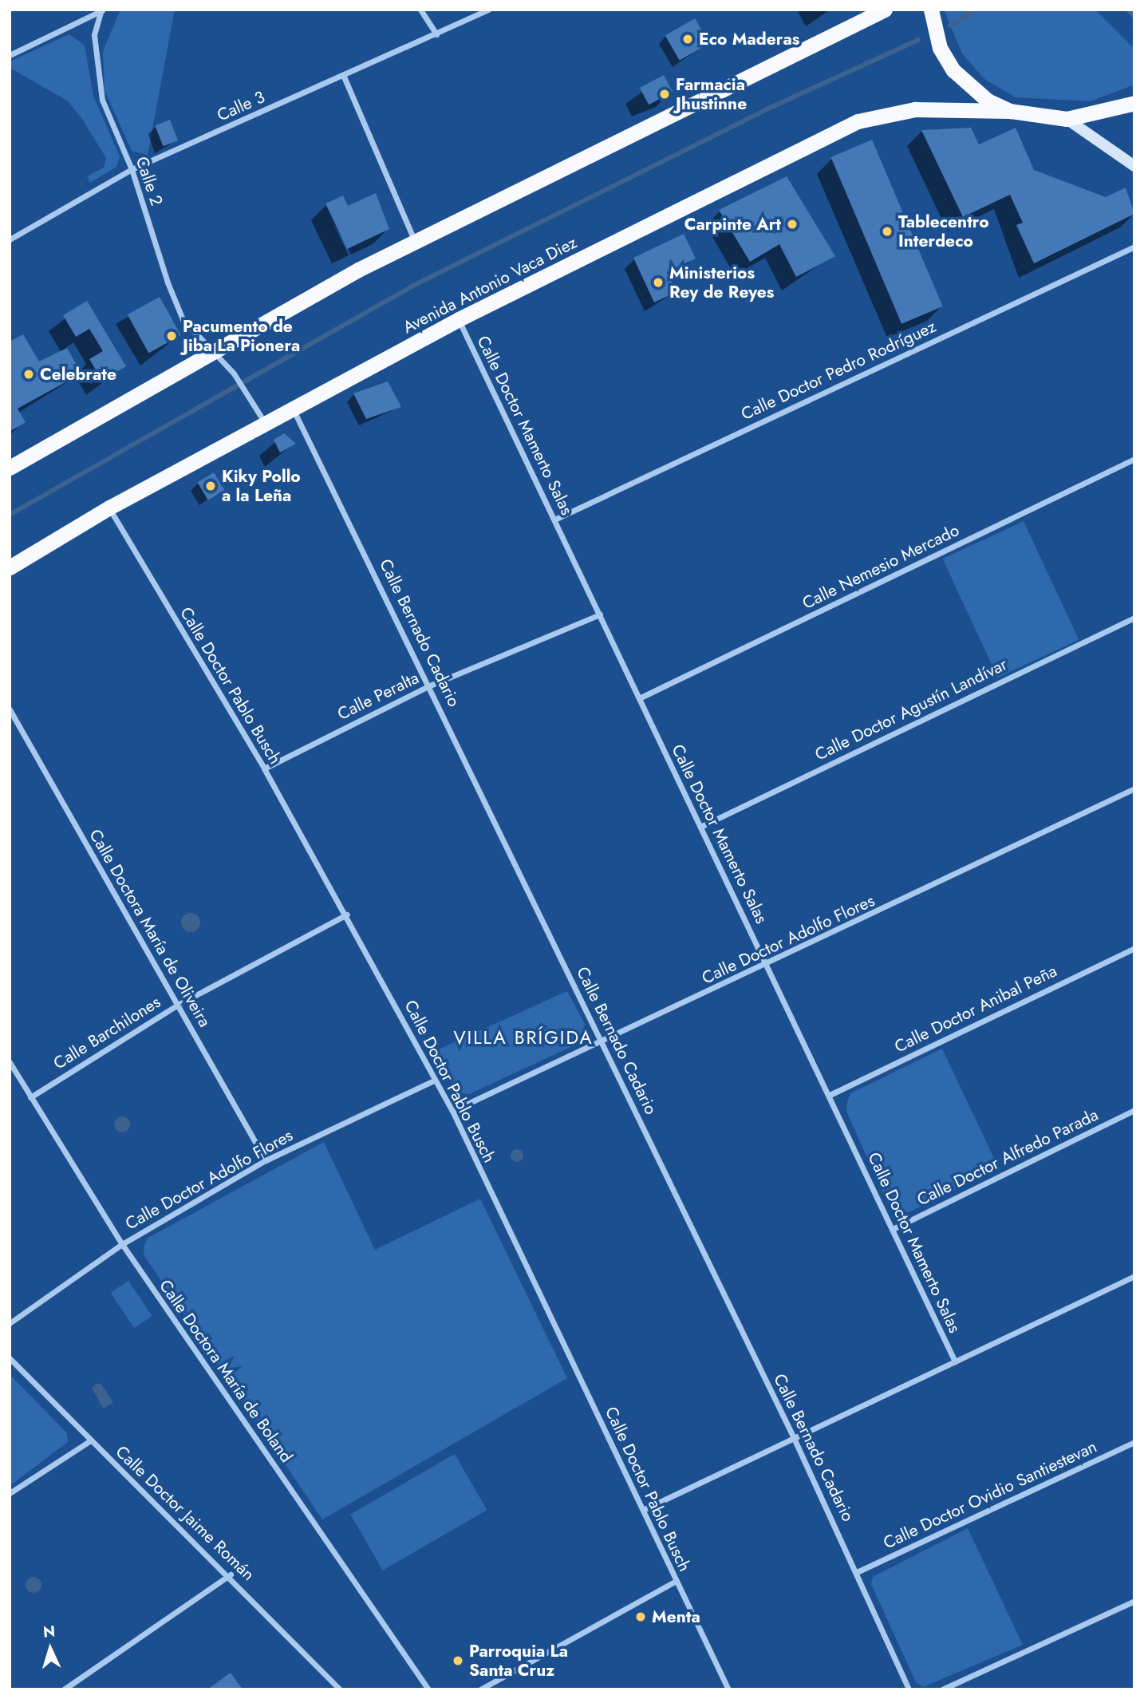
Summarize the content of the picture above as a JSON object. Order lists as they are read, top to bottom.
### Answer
{
  "streets": {
    "highway": ["Avenida Antonio Vaca Diez"],
    "street": [
      "Calle 3",
      "Calle 2",
      "Calle Doctor Pedro Rodríguez",
      "Calle Doctor Mamerto Salas",
      "Calle Nemesio Mercado",
      "Calle Bernado Cadario",
      "Calle Doctor Pablo Busch",
      "Calle Peralta",
      "Calle Doctor Agustín Landívar",
      "Calle Doctora María de Oliveira",
      "Calle Doctor Adolfo Flores",
      "Calle Doctor Anibal Peña",
      "Calle Barchilones",
      "Calle Doctor Alfredo Parada",
      "Calle Doctora María de Boland",
      "Calle Doctor Ovidio Santiestevan",
      "Calle Doctor Jaime Román"
    ]
  },
  "crossings": [
    ["Calle 3", "Calle 2"],
    ["Calle 2", "Avenida Antonio Vaca Diez"],
    ["Avenida Antonio Vaca Diez", "Calle Doctor Mamerto Salas"],
    ["Avenida Antonio Vaca Diez", "Calle Bernado Cadario"],
    ["Avenida Antonio Vaca Diez", "Calle Doctor Pablo Busch"],
    ["Calle Doctor Pedro Rodríguez", "Calle Doctor Mamerto Salas"],
    ["Calle Doctor Mamerto Salas", "Calle Nemesio Mercado"],
    ["Calle Doctor Mamerto Salas", "Calle Peralta"],
    ["Calle Doctor Mamerto Salas", "Calle Doctor Agustín Landívar"],
    ["Calle Doctor Mamerto Salas", "Calle Doctor Adolfo Flores"],
    ["Calle Doctor Mamerto Salas", "Calle Doctor Anibal Peña"],
    ["Calle Doctor Mamerto Salas", "Calle Doctor Alfredo Parada"],
    ["Calle Bernado Cadario", "Calle Peralta"],
    ["Calle Bernado Cadario", "Calle Doctor Adolfo Flores"],
    ["Calle Bernado Cadario", "Calle Doctor Ovidio Santiestevan"],
    ["Calle Doctor Pablo Busch", "Calle Peralta"],
    ["Calle Doctor Pablo Busch", "Calle Doctor Adolfo Flores"],
    ["Calle Doctor Pablo Busch", "Calle Barchilones"],
    ["Calle Doctora María de Oliveira", "Calle Doctor Adolfo Flores"],
    ["Calle Doctora María de Oliveira", "Calle Barchilones"],
    ["Calle Doctor Adolfo Flores", "Calle Doctora María de Boland"],
    ["Calle Barchilones", "Calle Doctora María de Boland"]
  ],
  "districts": ["VILLA BRÍGIDA"],
  "places": [
    "Eco Maderas",
    "Farmacia Jhustinne",
    "Carpinte Art",
    "Tablecentro Interdeco",
    "Ministerios Rey de Reyes",
    "Pacumento de Jiba La Pionera",
    "Celebrate",
    "Kiky Pollo a la Leña",
    "Menta",
    "Parroquia La Santa Cruz"
  ],
  "north": "top"
}
